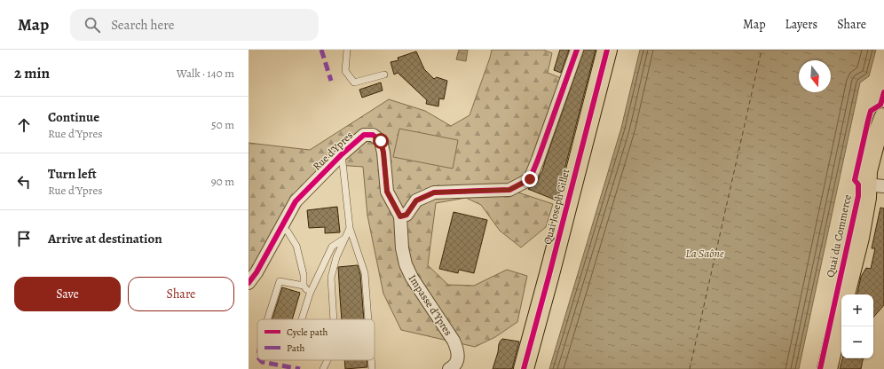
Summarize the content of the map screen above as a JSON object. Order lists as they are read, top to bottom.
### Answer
{
  "streets": {
    "main road": ["Quai Joseph Gillet", "Quai du Commerce"],
    "street": ["Rue d'Ypres", "Impasse d'Ypres"]
  },
  "crossings": [
    ["Rue d'Ypres", "Impasse d'Ypres"]
  ],
  "water": ["La Saône"],
  "legend": ["Cycle path", "Path"],
  "north": "bottom",
  "page": {
    "header": "Map",
    "search": "Search here",
    "nav": ["Map", "Layers", "Share"],
    "heading": ["2 min", "Walk · 140 m"],
    "list": [
      ["Continue", "Rue d'Ypres", "50 m"],
      ["Turn left", "Rue d'Ypres", "90 m"],
      "Arrive at destination"
    ],
    "buttons": ["Save", "Share"],
    "map_buttons": ["+", "−"]
  }
}
